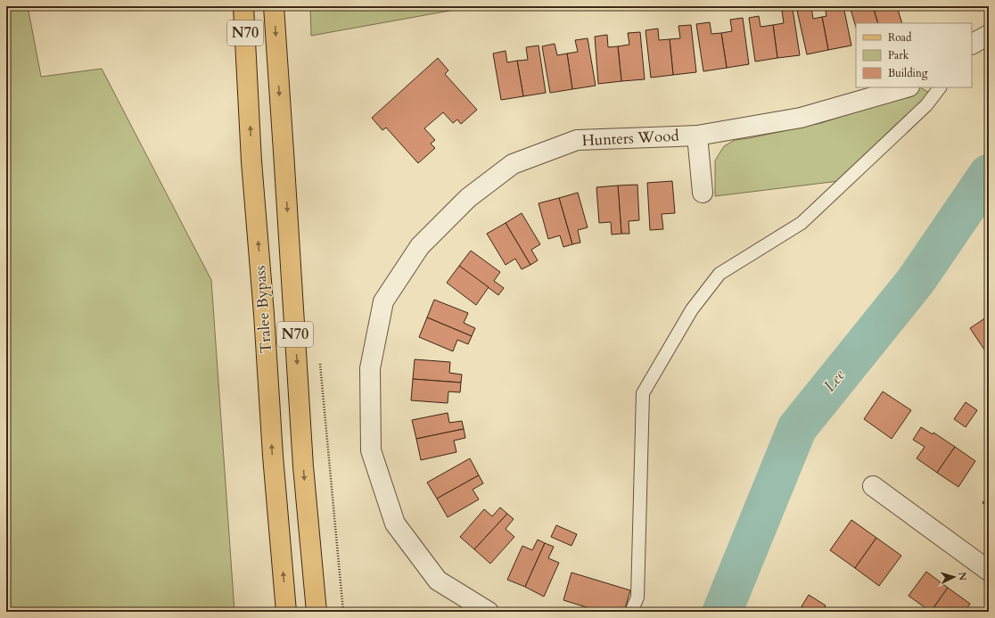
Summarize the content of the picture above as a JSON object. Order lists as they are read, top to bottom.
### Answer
{
  "streets": {
    "main road": ["N70", "Tralee Bypass"],
    "street": ["Hunters Wood"]
  },
  "water": ["Lee"],
  "legend": ["Road", "Park", "Building"],
  "north": "right"
}
